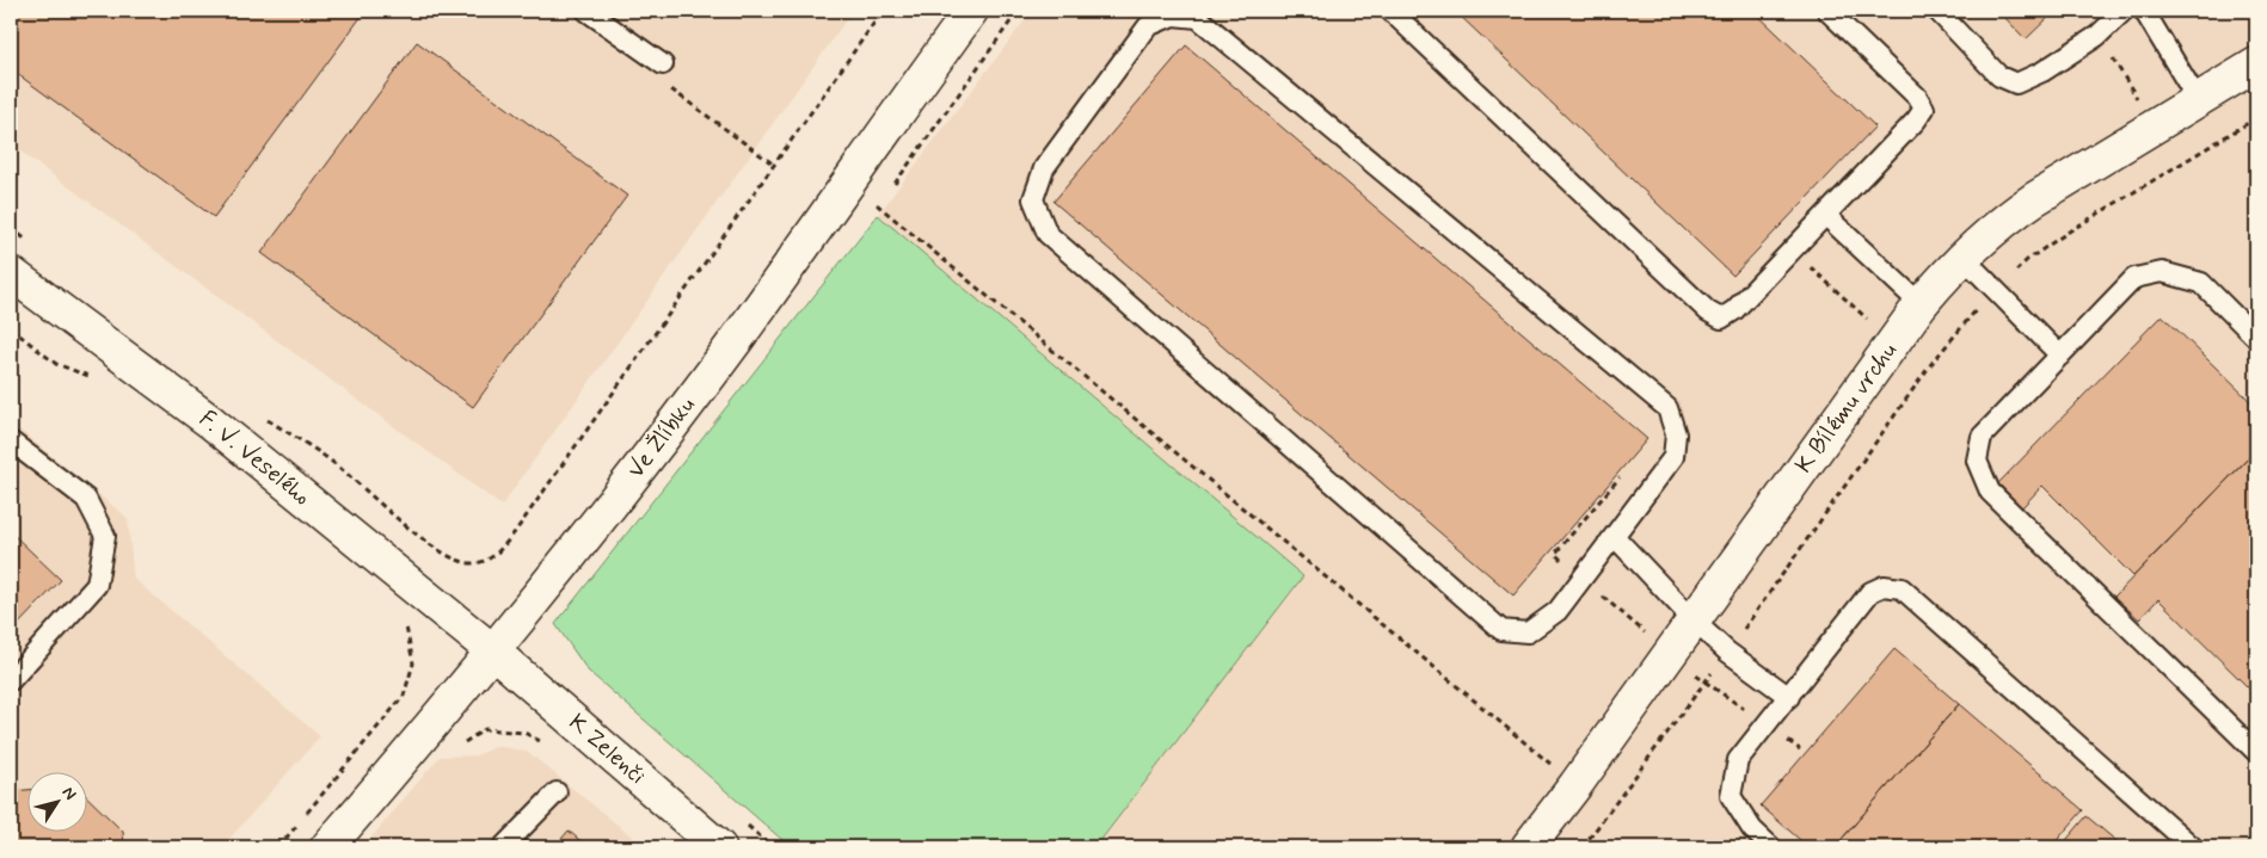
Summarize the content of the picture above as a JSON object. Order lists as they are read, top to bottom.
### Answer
{
  "streets": {
    "street": [
      "K Bílému vrchu",
      "Ve Žlíbku",
      "F. V. Veselého",
      "K Zelenči"
    ]
  },
  "crossings": [
    ["Ve Žlíbku", "F. V. Veselého"],
    ["Ve Žlíbku", "K Zelenči"],
    ["F. V. Veselého", "K Zelenči"]
  ],
  "north": "top right"
}
